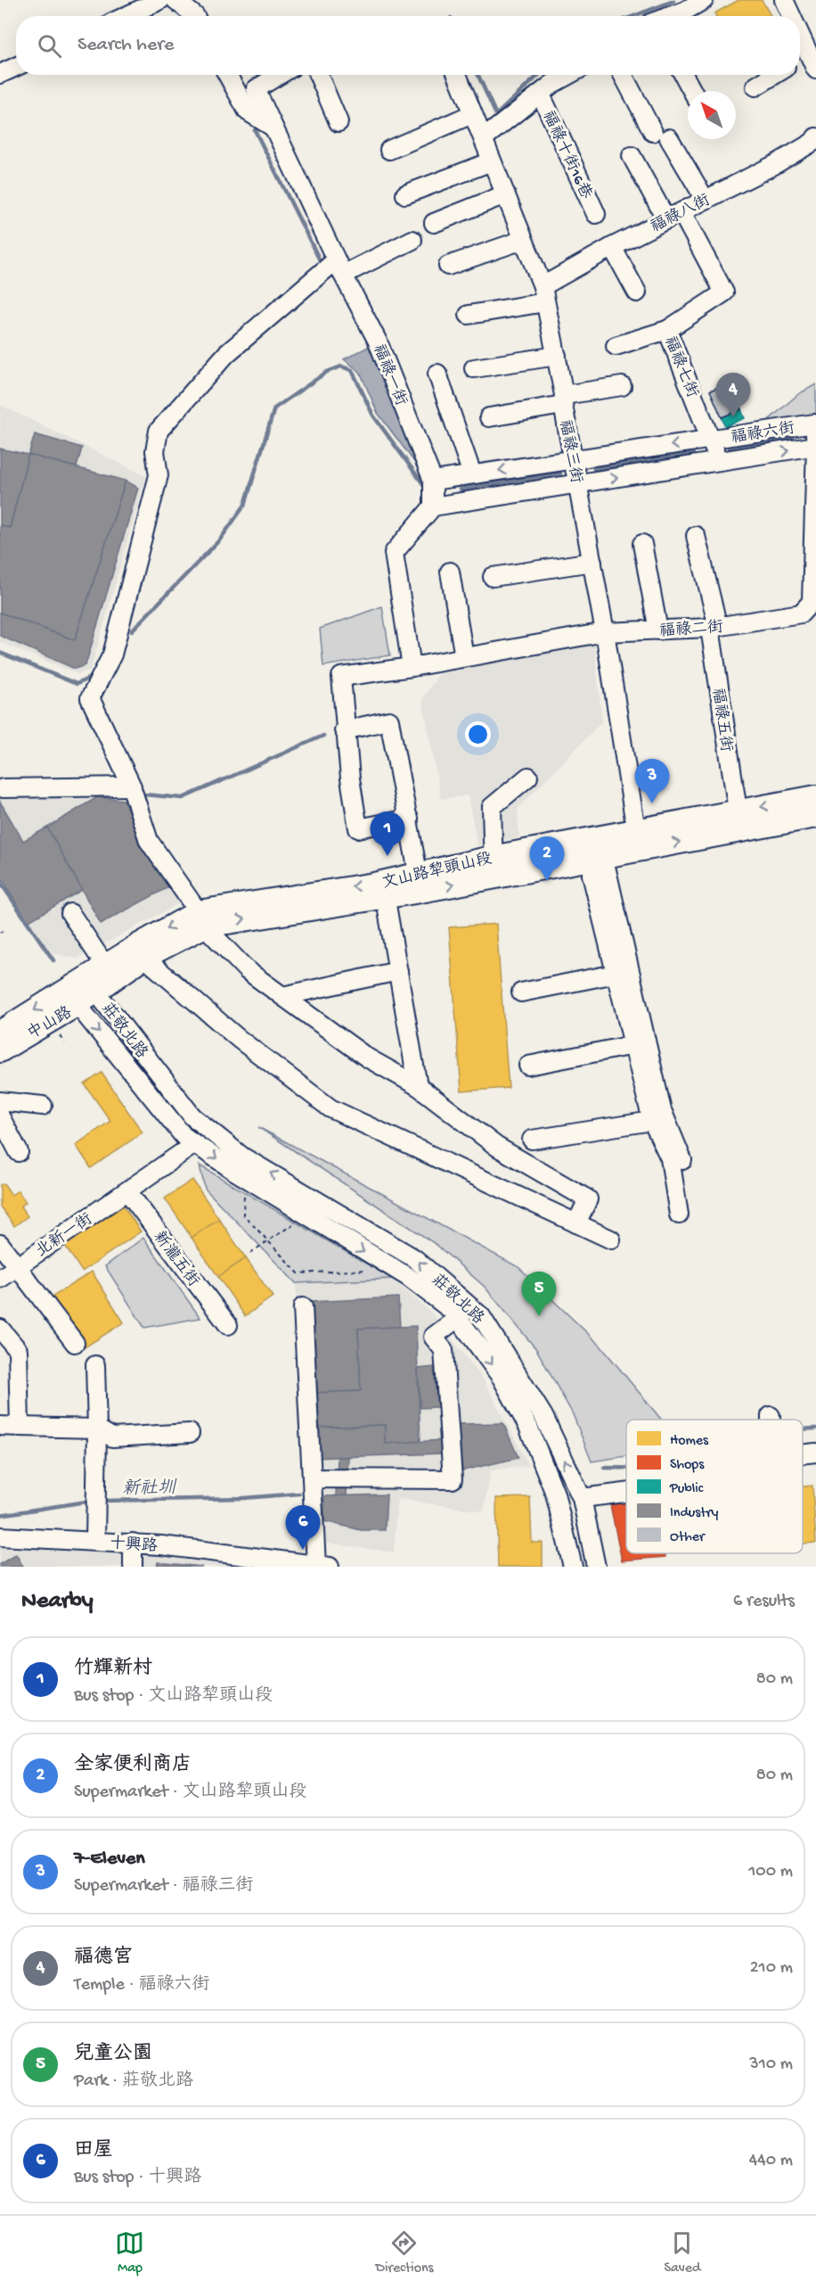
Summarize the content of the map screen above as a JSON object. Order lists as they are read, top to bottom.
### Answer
{
  "streets": {
    "main road": ["文山路犂頭山段", "中山路"],
    "street": [
      "福祿十街16巷",
      "福祿八街",
      "福祿七街",
      "福祿一街",
      "福祿六街",
      "福祿三街",
      "福祿二街",
      "福祿五街",
      "莊敬北路",
      "北新一街",
      "新瀧五街",
      "十興路"
    ]
  },
  "crossings": [
    ["福祿八街", "福祿七街"],
    ["福祿八街", "福祿三街"],
    ["福祿七街", "福祿六街"],
    ["福祿一街", "福祿六街"],
    ["福祿六街", "福祿三街"],
    ["福祿六街", "福祿二街"],
    ["福祿三街", "福祿二街"],
    ["福祿三街", "文山路犂頭山段"],
    ["福祿二街", "福祿五街"],
    ["福祿五街", "文山路犂頭山段"],
    ["文山路犂頭山段", "中山路"],
    ["文山路犂頭山段", "莊敬北路"],
    ["中山路", "莊敬北路"],
    ["北新一街", "新瀧五街"]
  ],
  "water": ["新社圳"],
  "legend": [
    "Homes",
    "Shops",
    "Public",
    "Industry",
    "Other"
  ],
  "north": "top left",
  "page": {
    "search": "Search here",
    "pins": [
      "4",
      "3",
      "1",
      "2",
      "5",
      "6"
    ],
    "heading": ["Nearby", "6 results"],
    "list": [
      {
        "mark": "1",
        "name": "竹輝新村",
        "note": "Bus stop · 文山路犂頭山段",
        "value": "80 m"
      },
      {
        "mark": "2",
        "name": "全家便利商店",
        "note": "Supermarket · 文山路犂頭山段",
        "value": "80 m"
      },
      {
        "mark": "3",
        "name": "7-Eleven",
        "note": "Supermarket · 福祿三街",
        "value": "100 m"
      },
      {
        "mark": "4",
        "name": "福德宮",
        "note": "Temple · 福祿六街",
        "value": "210 m"
      },
      {
        "mark": "5",
        "name": "兒童公園",
        "note": "Park · 莊敬北路",
        "value": "310 m"
      },
      {
        "mark": "6",
        "name": "田屋",
        "note": "Bus stop · 十興路",
        "value": "440 m"
      }
    ],
    "nav": ["Map", "Directions", "Saved"]
  }
}
